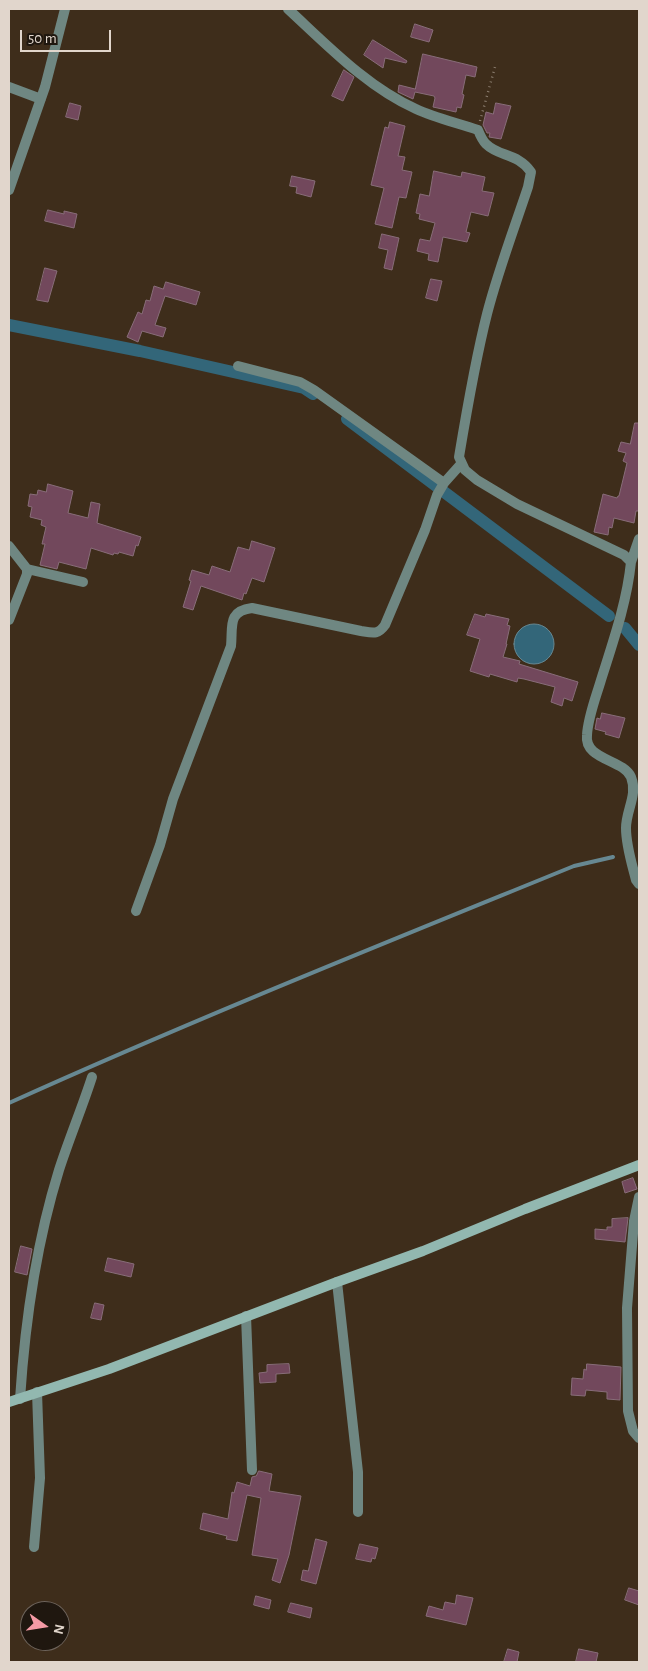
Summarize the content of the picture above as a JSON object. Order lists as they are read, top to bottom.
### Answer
{
  "scale_bar": "50 m",
  "north": "right"
}
